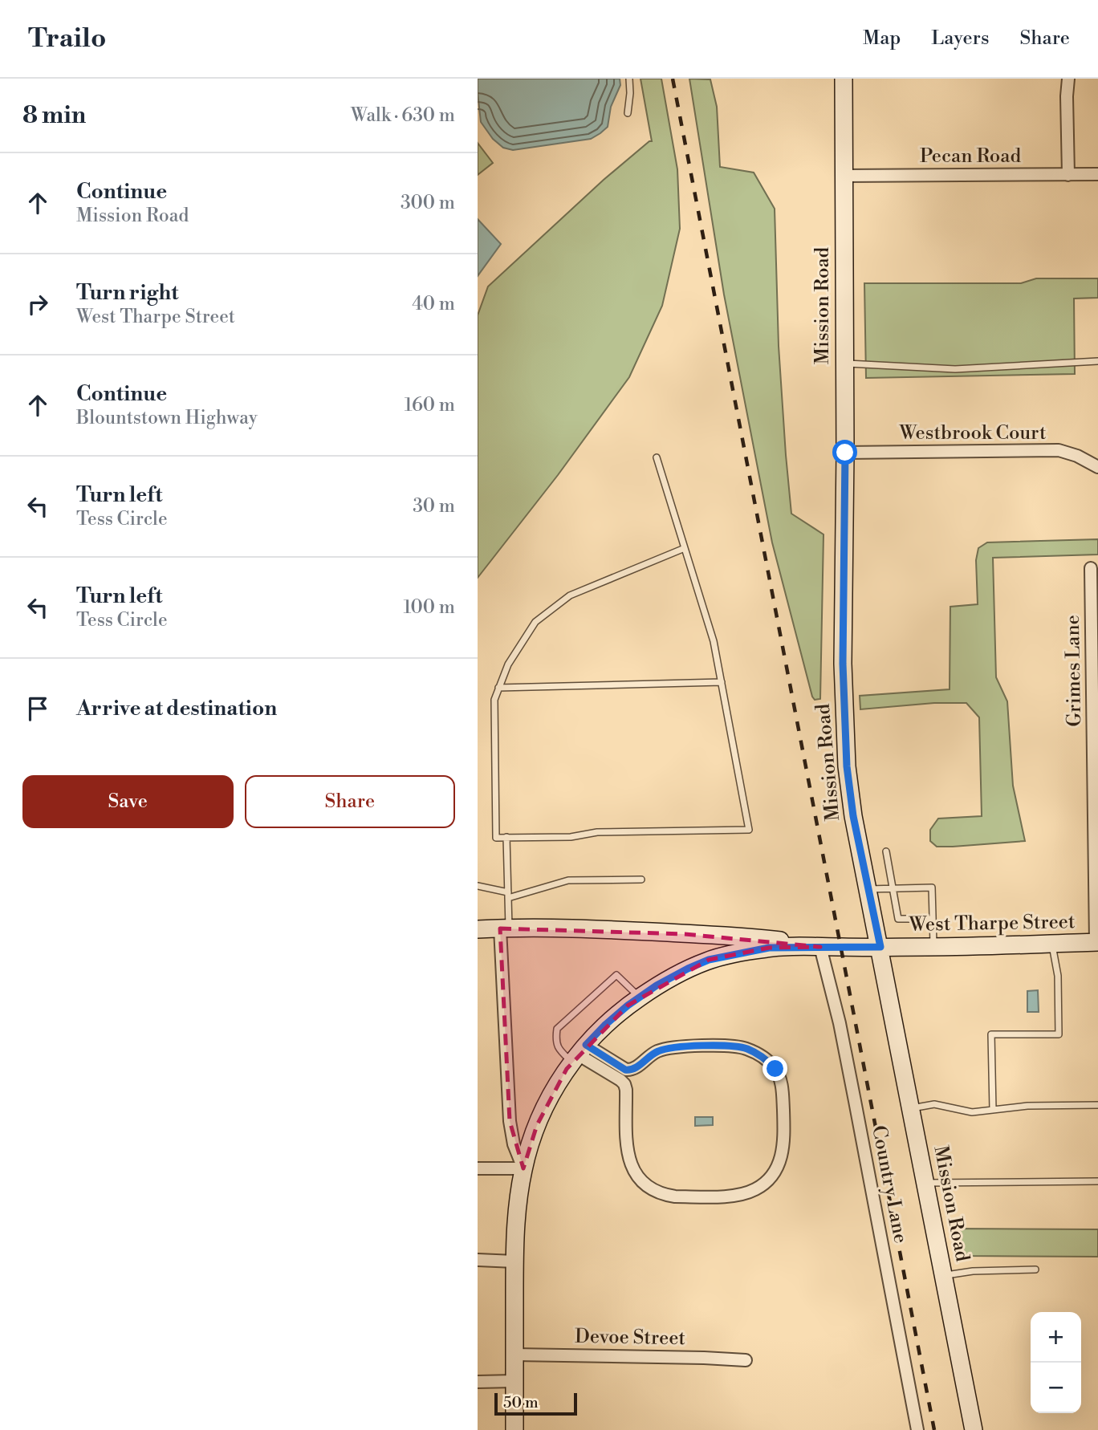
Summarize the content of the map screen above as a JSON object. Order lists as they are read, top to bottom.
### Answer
{
  "streets": {
    "main road": ["Mission Road", "West Tharpe Street"],
    "street": [
      "Pecan Road",
      "Westbrook Court",
      "Grimes Lane",
      "Country Lane",
      "Devoe Street"
    ]
  },
  "crossings": [
    ["Pecan Road", "Mission Road"],
    ["Mission Road", "Westbrook Court"],
    ["Mission Road", "West Tharpe Street"],
    ["Grimes Lane", "West Tharpe Street"],
    ["West Tharpe Street", "Country Lane"]
  ],
  "scale_bar": "50 m",
  "page": {
    "header": "Trailo",
    "nav": ["Map", "Layers", "Share"],
    "heading": ["8 min", "Walk · 630 m"],
    "list": [
      ["Continue", "Mission Road", "300 m"],
      ["Turn right", "West Tharpe Street", "40 m"],
      ["Continue", "Blountstown Highway", "160 m"],
      ["Turn left", "Tess Circle", "30 m"],
      ["Turn left", "Tess Circle", "100 m"],
      "Arrive at destination"
    ],
    "buttons": ["Save", "Share"],
    "map_buttons": ["+", "−"],
    "scale": "50 m"
  }
}
